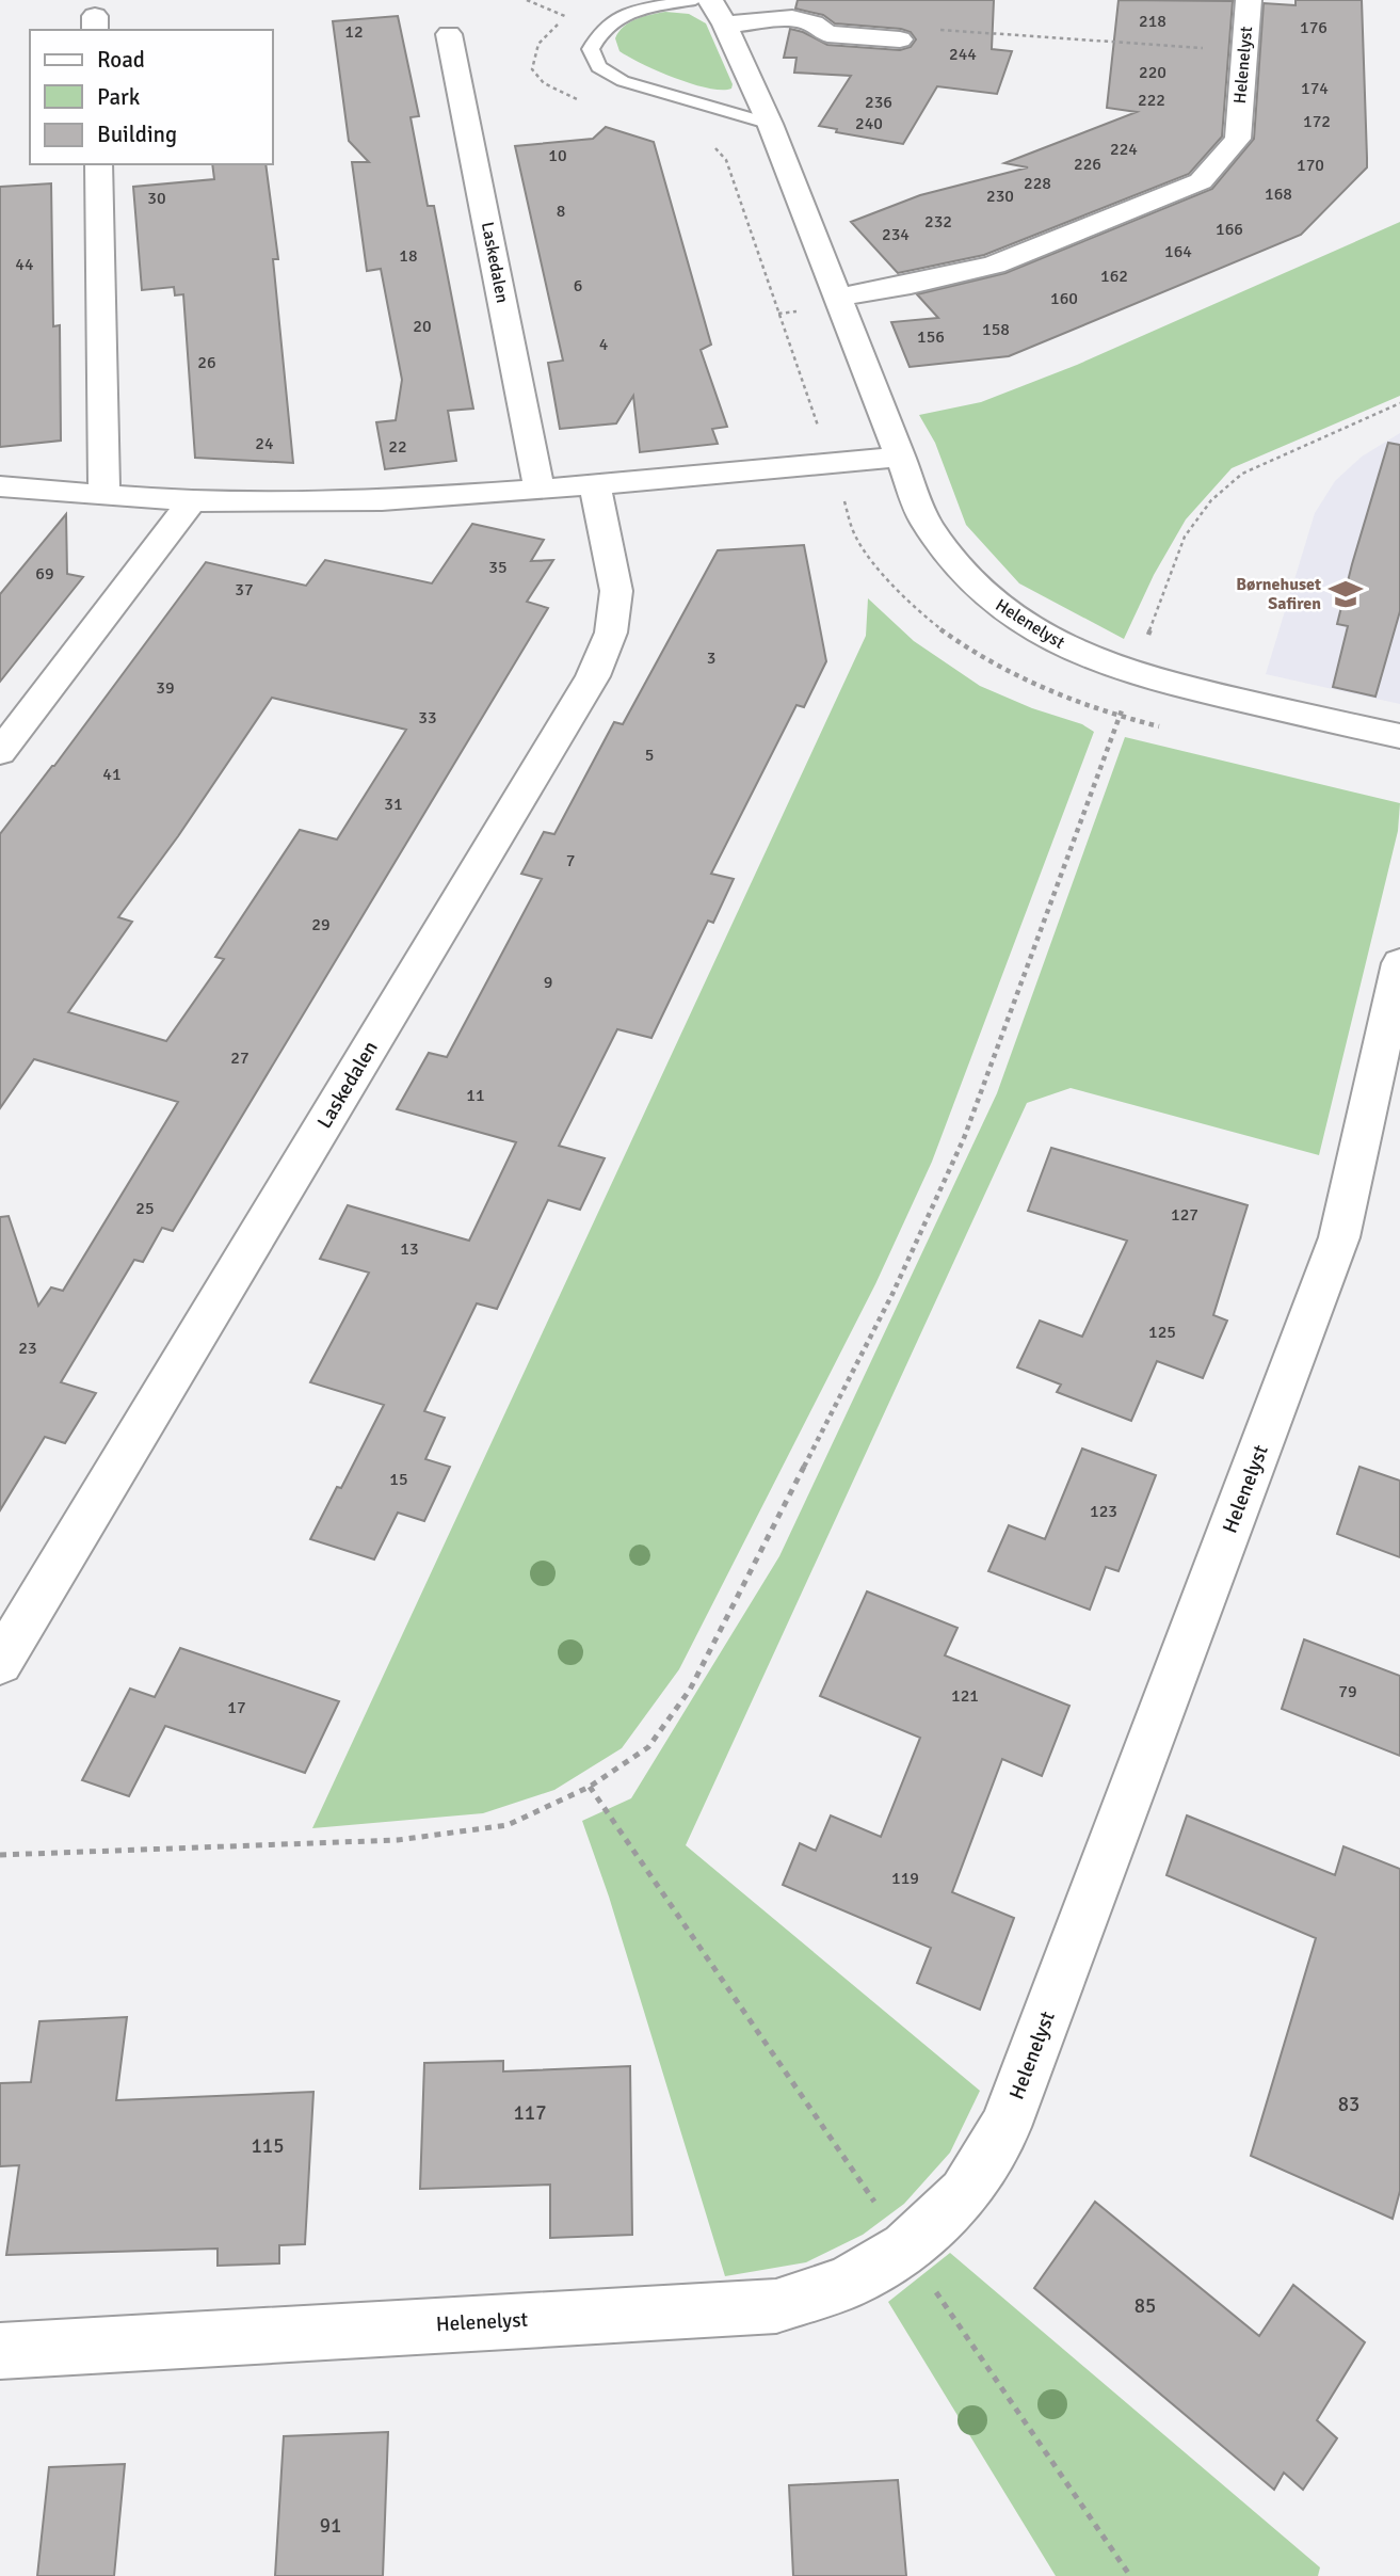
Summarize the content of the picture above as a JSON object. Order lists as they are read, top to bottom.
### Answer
{
  "streets": {
    "street": ["Helenelyst", "Laskedalen"]
  },
  "places": {
    "school or university": ["Børnehuset Safiren"]
  },
  "house_numbers": [
    "218",
    "176",
    "12",
    "244",
    "220",
    "174",
    "222",
    "236",
    "172",
    "240",
    "224",
    "10",
    "226",
    "170",
    "228",
    "168",
    "230",
    "30",
    "8",
    "232",
    "166",
    "234",
    "164",
    "18",
    "44",
    "162",
    "6",
    "160",
    "20",
    "158",
    "156",
    "4",
    "26",
    "24",
    "22",
    "35",
    "69",
    "37",
    "3",
    "39",
    "33",
    "5",
    "41",
    "31",
    "7",
    "29",
    "9",
    "27",
    "11",
    "25",
    "127",
    "13",
    "125",
    "23",
    "15",
    "123",
    "79",
    "121",
    "17",
    "119",
    "83",
    "117",
    "115",
    "85",
    "91"
  ],
  "legend": ["Road", "Park", "Building"]
}
